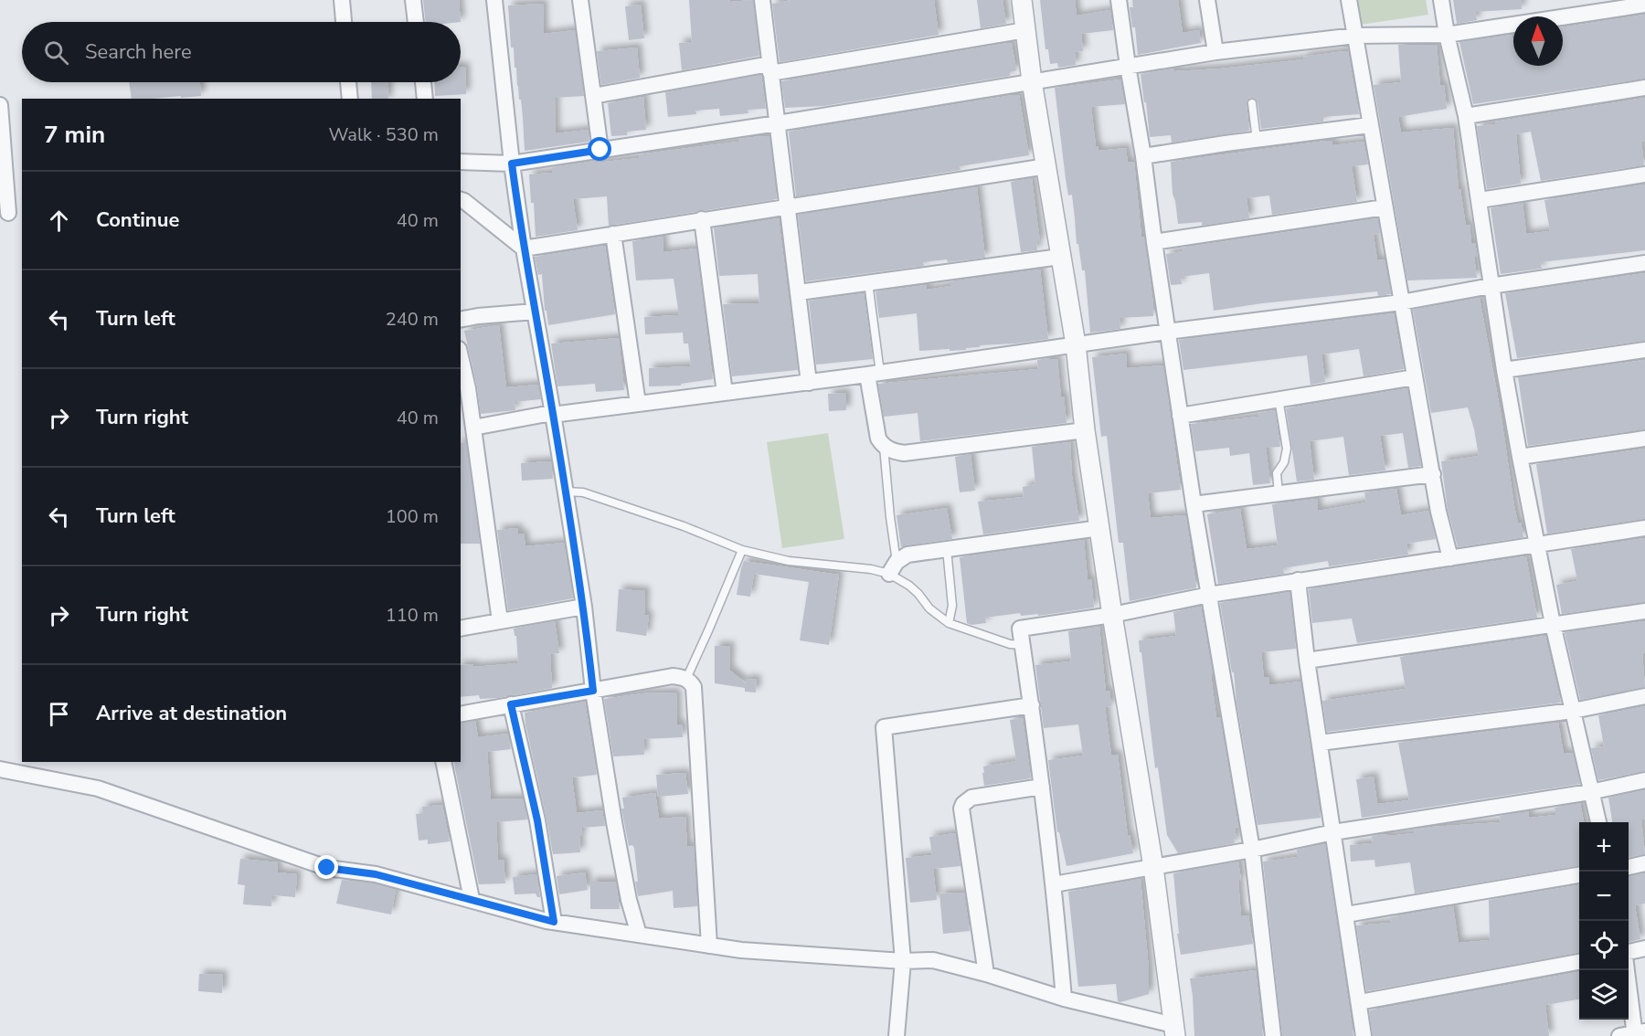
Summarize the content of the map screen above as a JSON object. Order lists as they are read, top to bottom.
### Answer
{
  "north": "top",
  "page": {
    "search": "Search here",
    "heading": ["7 min", "Walk · 530 m"],
    "list": [
      ["Continue", "40 m"],
      ["Turn left", "240 m"],
      ["Turn right", "40 m"],
      ["Turn left", "100 m"],
      ["Turn right", "110 m"],
      "Arrive at destination"
    ],
    "map_buttons": ["+", "−"]
  }
}
